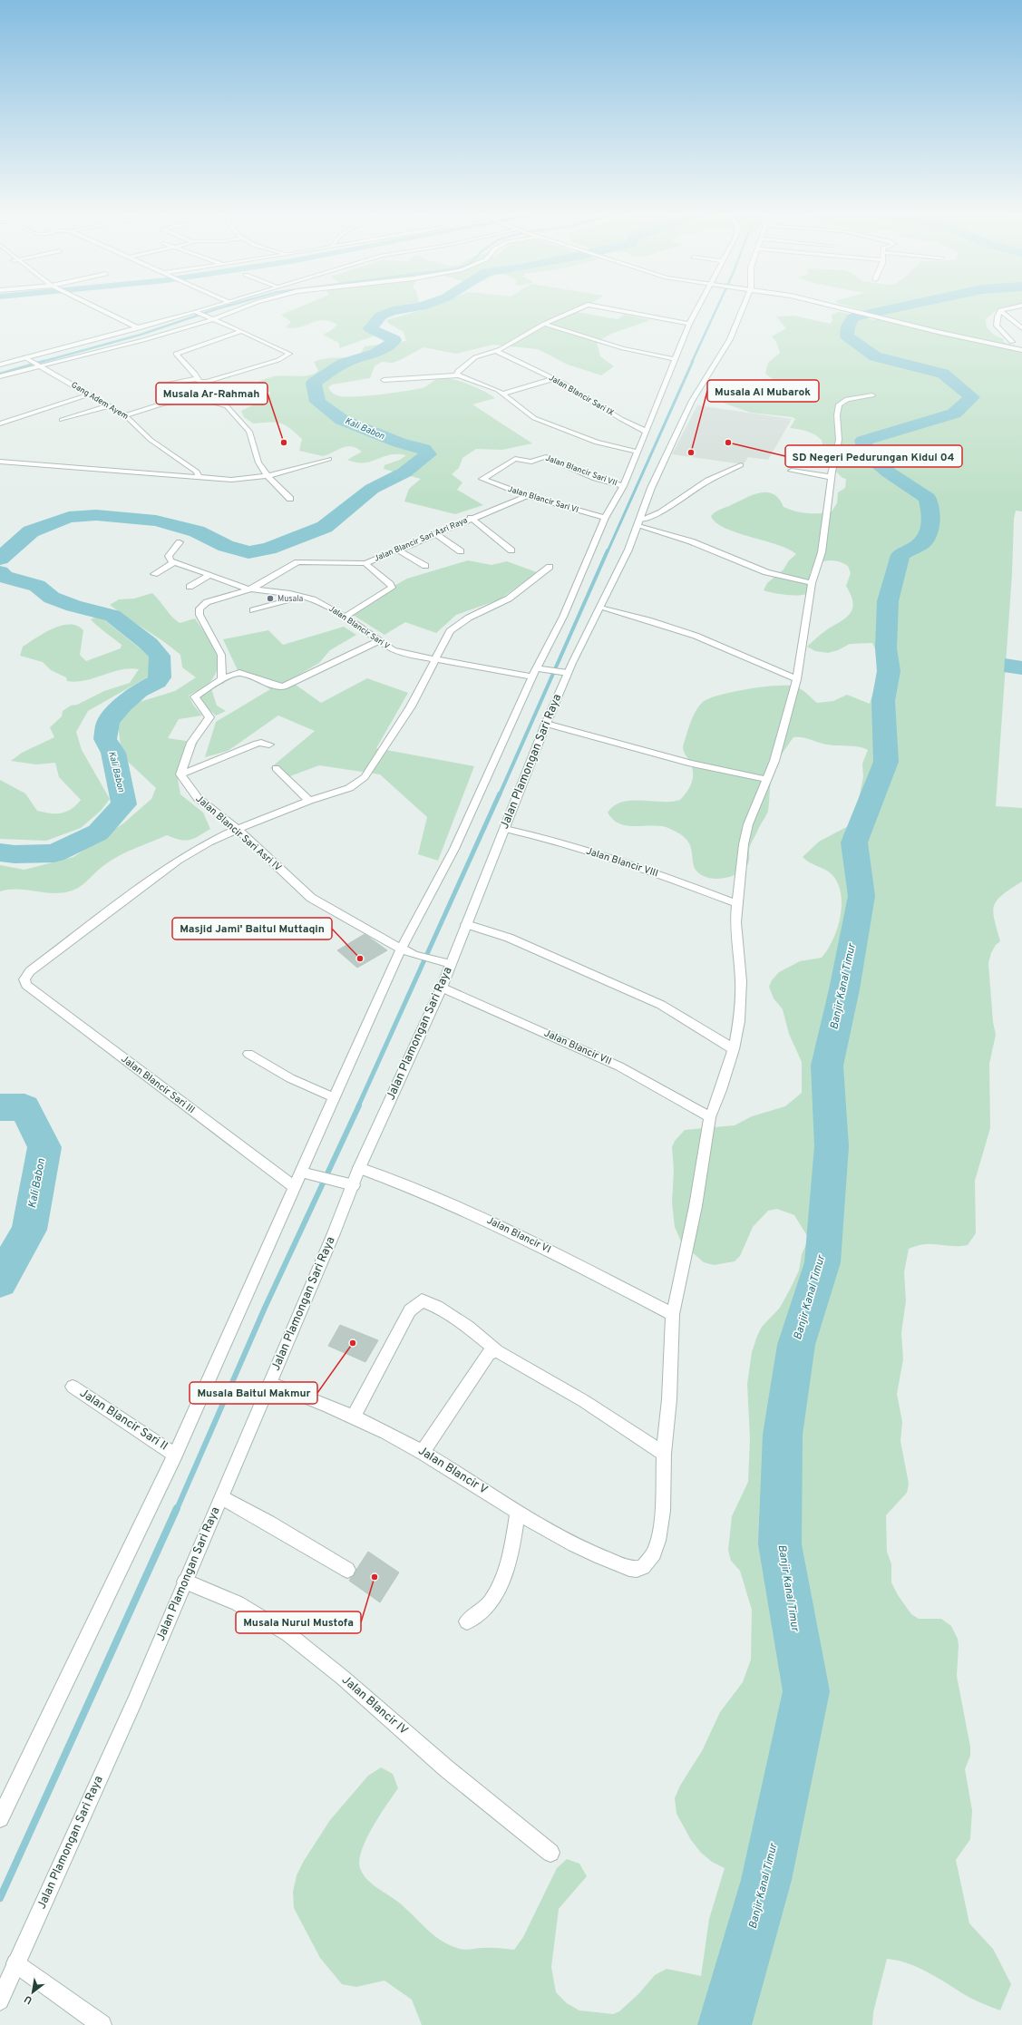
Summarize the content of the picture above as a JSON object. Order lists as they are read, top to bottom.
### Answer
{
  "streets": {
    "street": [
      "Jalan Blancir Sari IX",
      "Gang Adem Ayem",
      "Jalan Blancir Sari VII",
      "Jalan Blancir Sari VI",
      "Jalan Blancir Sari Asri Raya",
      "Jalan Blancir Sari V",
      "Jalan Plamongan Sari Raya",
      "Jalan Blancir Sari Asri IV",
      "Jalan Blancir VIII",
      "Jalan Blancir VII",
      "Jalan Blancir Sari III",
      "Jalan Blancir VI",
      "Jalan Blancir Sari II",
      "Jalan Blancir V",
      "Jalan Blancir IV"
    ]
  },
  "crossings": [
    ["Jalan Blancir Sari VII", "Jalan Blancir Sari VI"],
    ["Jalan Blancir Sari VI", "Jalan Blancir Sari Asri Raya"],
    ["Jalan Blancir Sari Asri Raya", "Jalan Blancir Sari V"],
    ["Jalan Blancir Sari V", "Jalan Plamongan Sari Raya"],
    ["Jalan Plamongan Sari Raya", "Jalan Blancir Sari Asri IV"],
    ["Jalan Plamongan Sari Raya", "Jalan Blancir VIII"],
    ["Jalan Plamongan Sari Raya", "Jalan Blancir VII"],
    ["Jalan Plamongan Sari Raya", "Jalan Blancir VI"],
    ["Jalan Plamongan Sari Raya", "Jalan Blancir V"],
    ["Jalan Plamongan Sari Raya", "Jalan Blancir IV"],
    ["Jalan Blancir Sari Asri IV", "Jalan Blancir Sari III"]
  ],
  "water": ["Kali Babon", "Banjir Kanal Timur"],
  "places": [
    "Musala Ar-Rahmah",
    "SD Negeri Pedurungan Kidul 04",
    "Musala Al Mubarok",
    "Musala",
    "Masjid Jami' Baitul Muttaqin",
    "Musala Baitul Makmur",
    "Musala Nurul Mustofa"
  ],
  "north": "bottom left"
}
